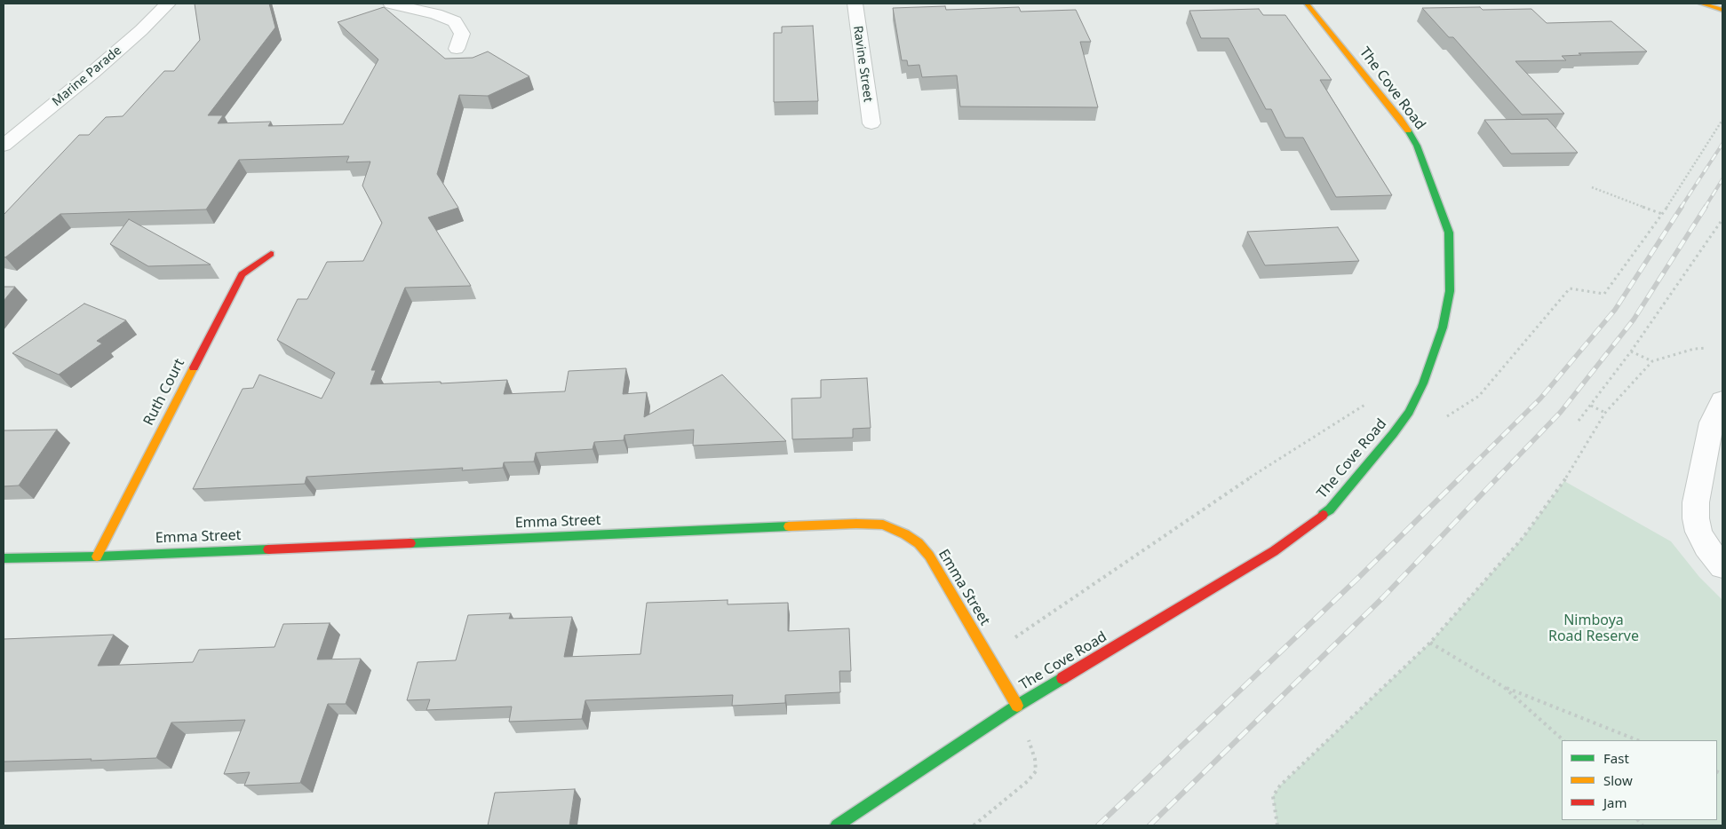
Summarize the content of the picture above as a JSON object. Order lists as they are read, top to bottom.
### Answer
{
  "streets": {
    "street": [
      "Ravine Street",
      "Marine Parade",
      "The Cove Road",
      "Ruth Court",
      "Emma Street"
    ]
  },
  "crossings": [
    ["The Cove Road", "Emma Street"],
    ["Ruth Court", "Emma Street"]
  ],
  "parks": ["Nimboya Road Reserve"],
  "legend": ["Fast", "Slow", "Jam"]
}
